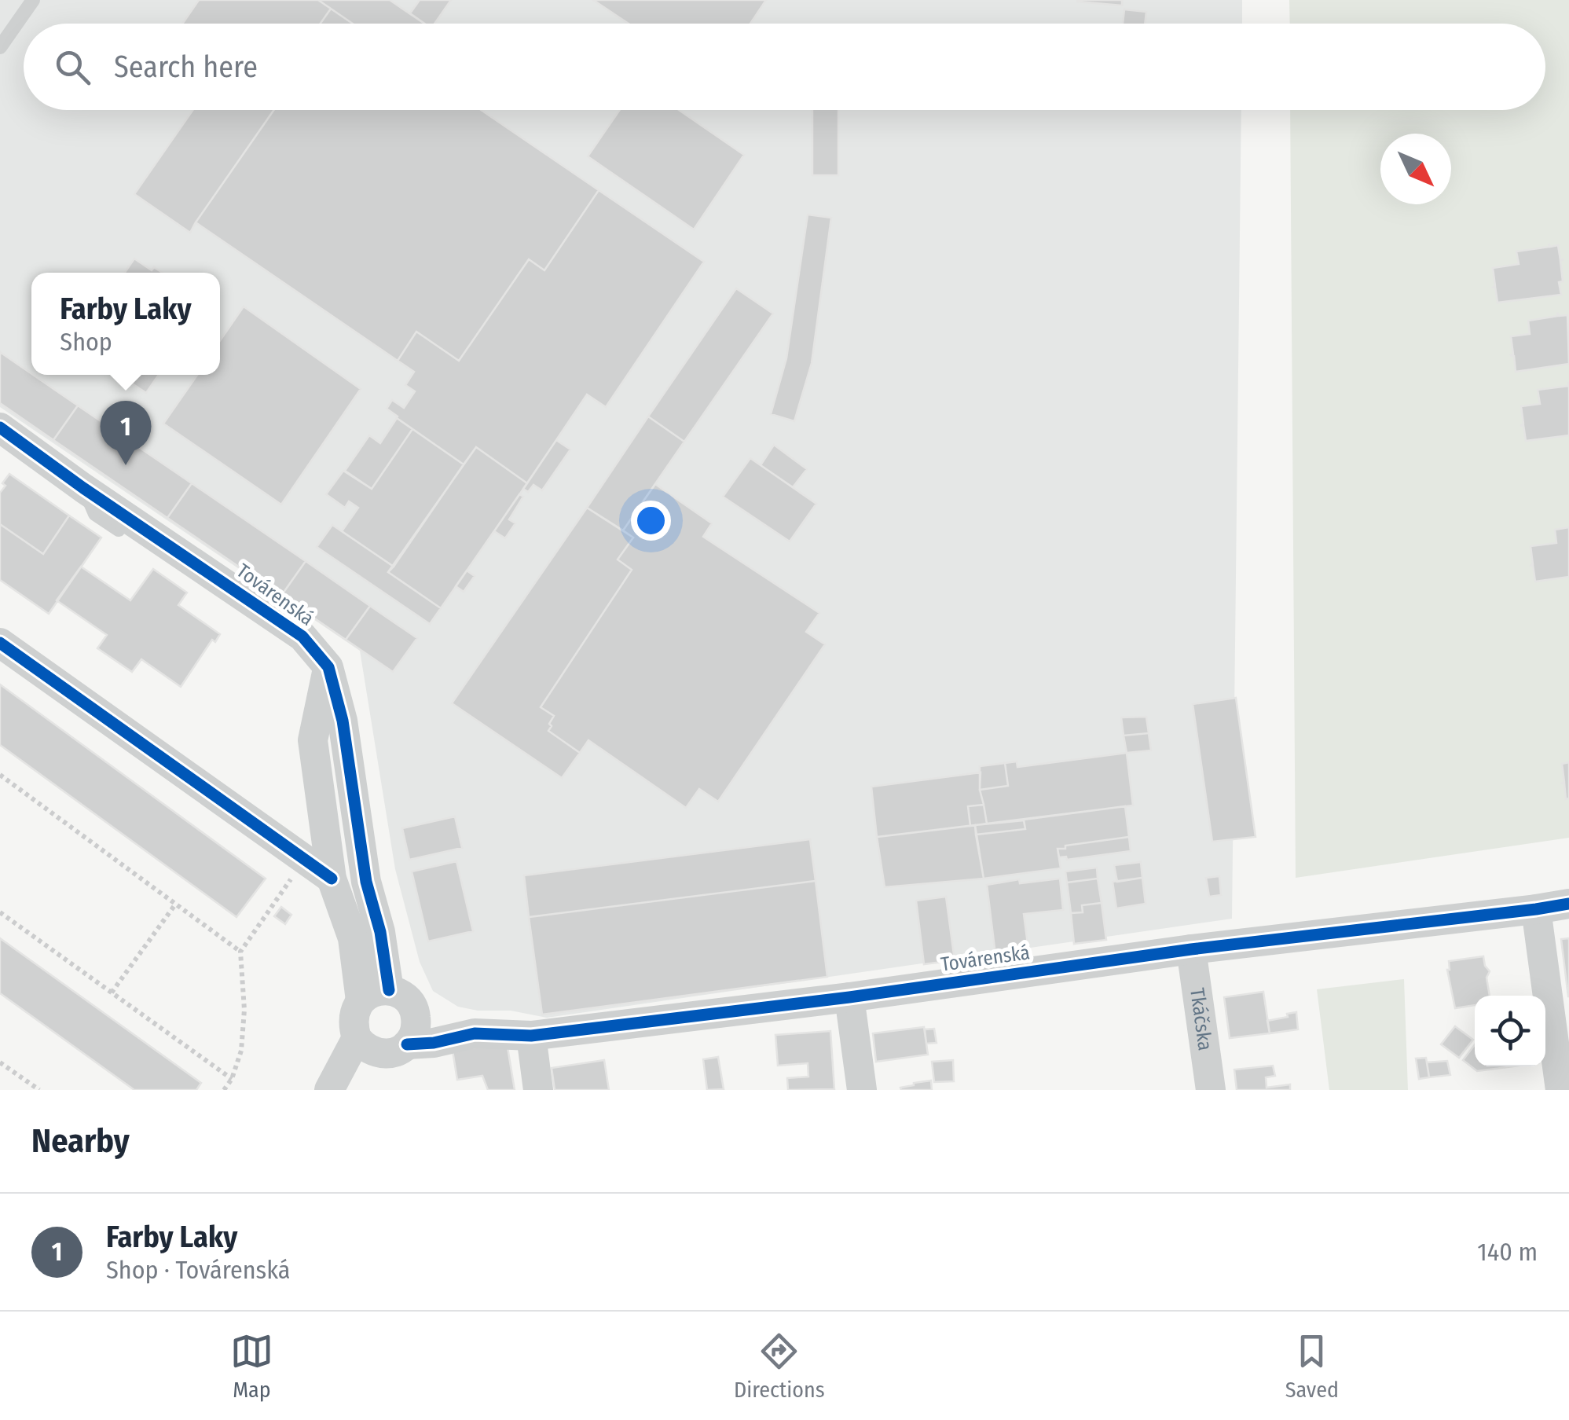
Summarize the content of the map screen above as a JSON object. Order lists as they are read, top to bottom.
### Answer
{
  "streets": {
    "street": ["Továrenská", "Tkáčska"]
  },
  "crossings": [
    ["Továrenská", "Tkáčska"]
  ],
  "north": "bottom right",
  "page": {
    "search": "Search here",
    "popup": ["Farby Laky", "Shop"],
    "pins": "1",
    "heading": "Nearby",
    "list": [
      {
        "mark": "1",
        "name": "Farby Laky",
        "note": "Shop · Továrenská",
        "value": "140 m"
      }
    ],
    "nav": ["Map", "Directions", "Saved"]
  }
}
